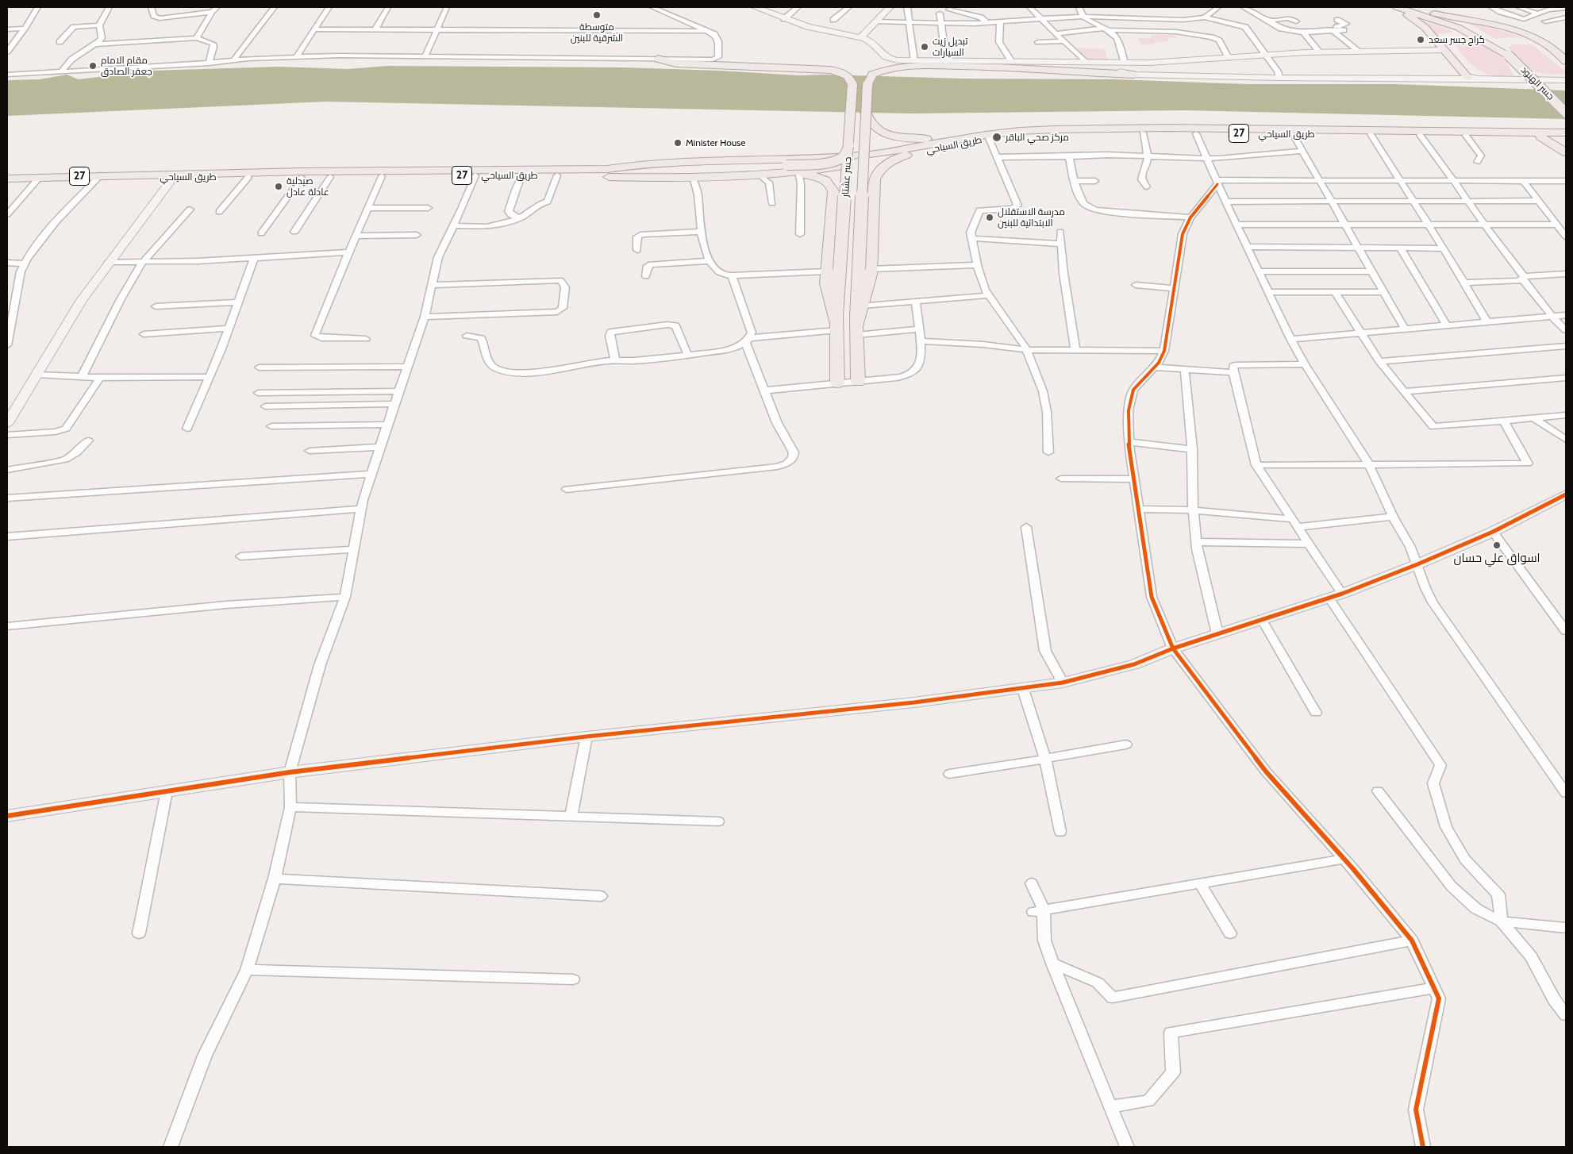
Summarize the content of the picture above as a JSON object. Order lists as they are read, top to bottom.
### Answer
{
  "streets": {
    "main road": [
      "جسر الهنود",
      "27",
      "طريق السياحي",
      "جسر عشتار"
    ]
  },
  "places": [
    "متوسطة الشرقية للبنين",
    "كراج جسر سعد",
    "تبديل زيت السيارات",
    "مقام الامام جعفر الصادق",
    "مركز صحي الباقر",
    "Minister House",
    "صيدلية عادلة عادل",
    "مدرسة الاستقلال الابتدائية للبنين",
    "اسواق علي حسان"
  ]
}
